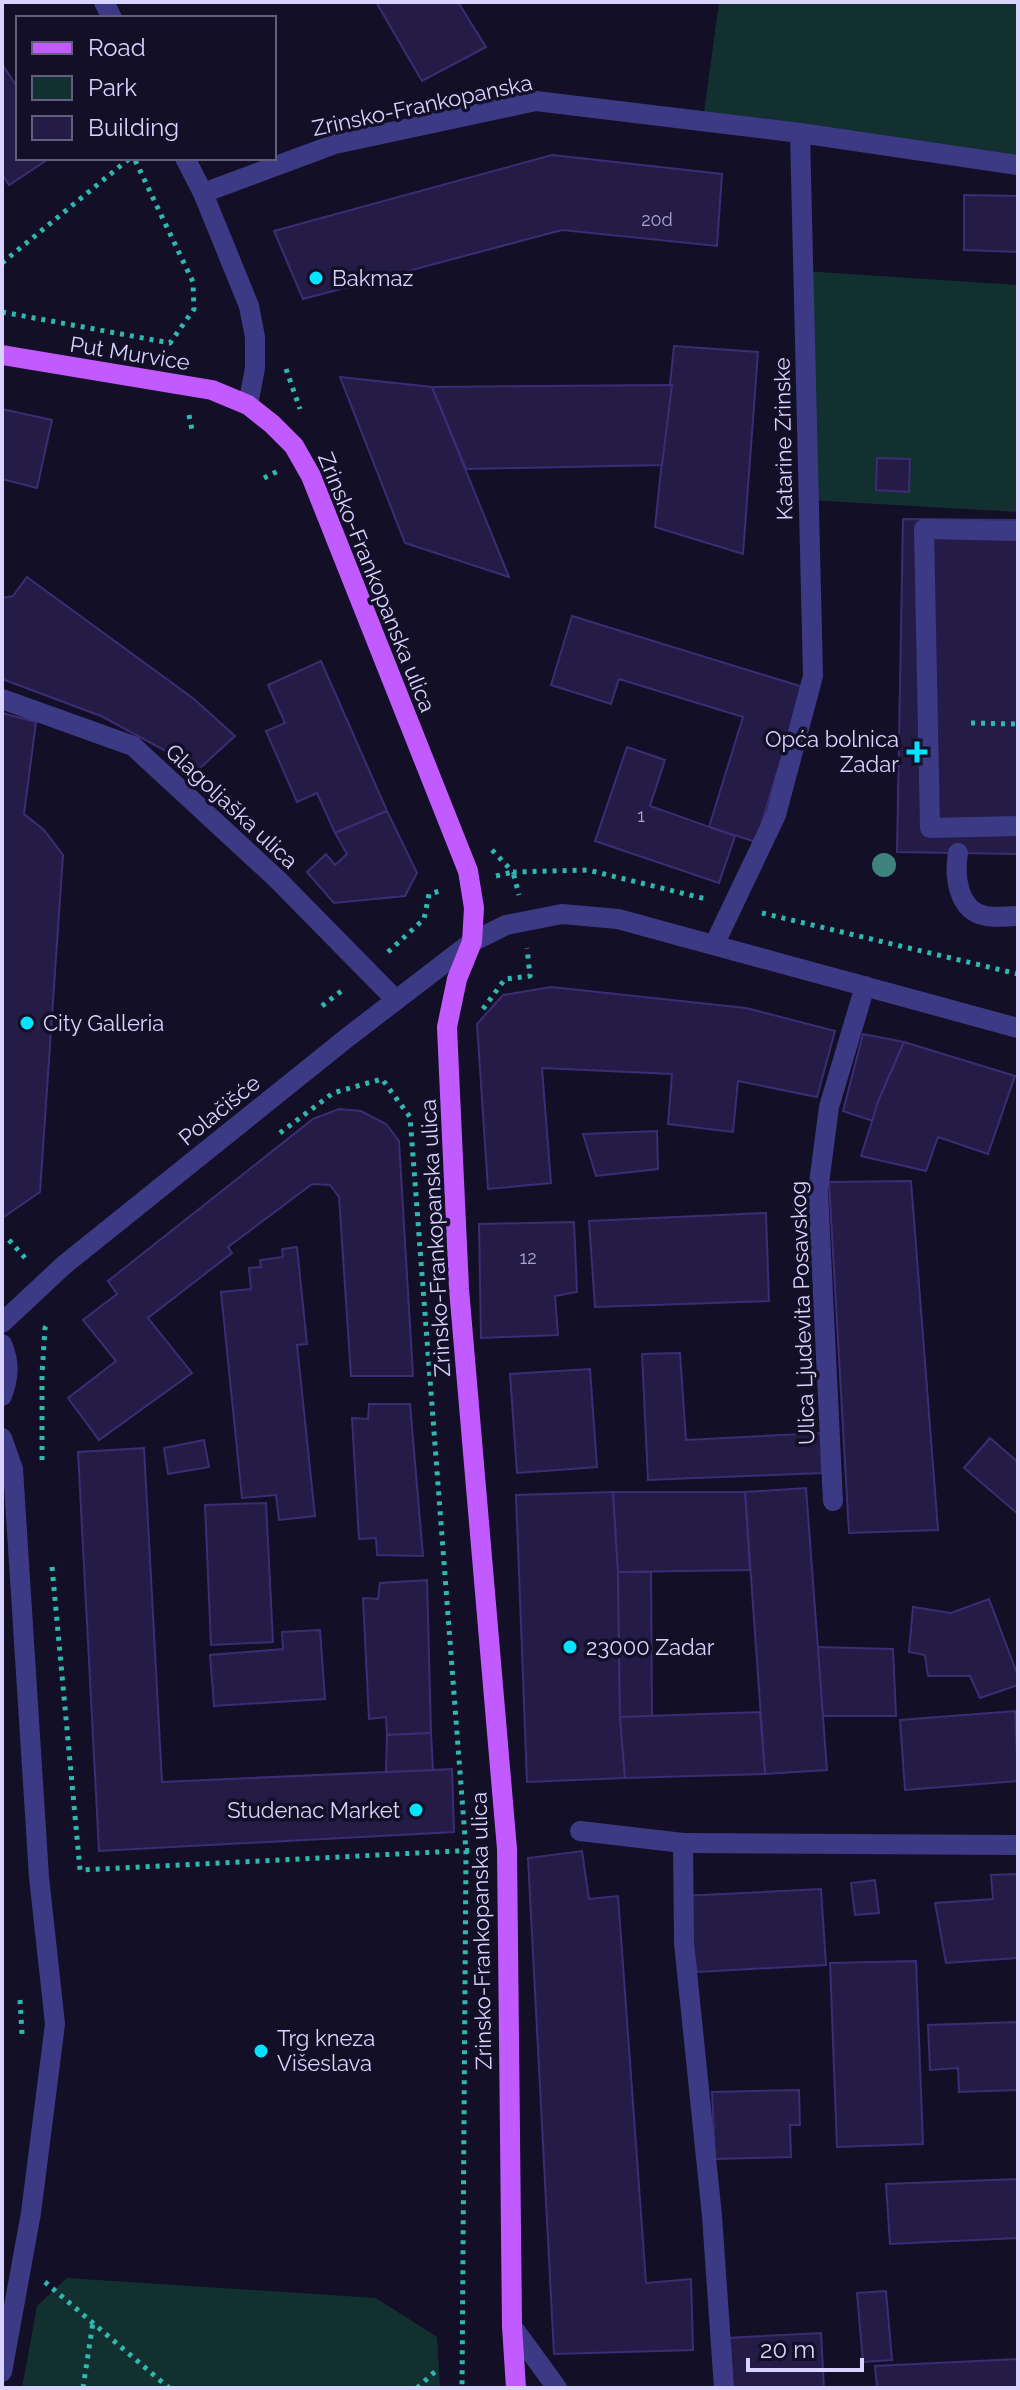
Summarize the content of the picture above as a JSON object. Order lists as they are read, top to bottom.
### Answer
{
  "streets": {
    "main road": ["Put Murvice", "Zrinsko-Frankopanska ulica"],
    "street": [
      "Zrinsko-Frankopanska",
      "Katarine Zrinske",
      "Glagoljaška ulica",
      "Polačišće",
      "Ulica Ljudevita Posavskog"
    ]
  },
  "crossings": [
    ["Zrinsko-Frankopanska", "Katarine Zrinske"],
    ["Put Murvice", "Zrinsko-Frankopanska ulica"],
    ["Zrinsko-Frankopanska ulica", "Polačišće"],
    ["Glagoljaška ulica", "Polačišće"]
  ],
  "places": {
    "other": [
      "Bakmaz",
      "City Galleria",
      "23000 Zadar",
      "Studenac Market",
      "Trg kneza Višeslava"
    ],
    "health": ["Opća bolnica Zadar"]
  },
  "house_numbers": ["20d", "1", "12"],
  "legend": ["Road", "Park", "Building"],
  "scale_bar": "20 m"
}
